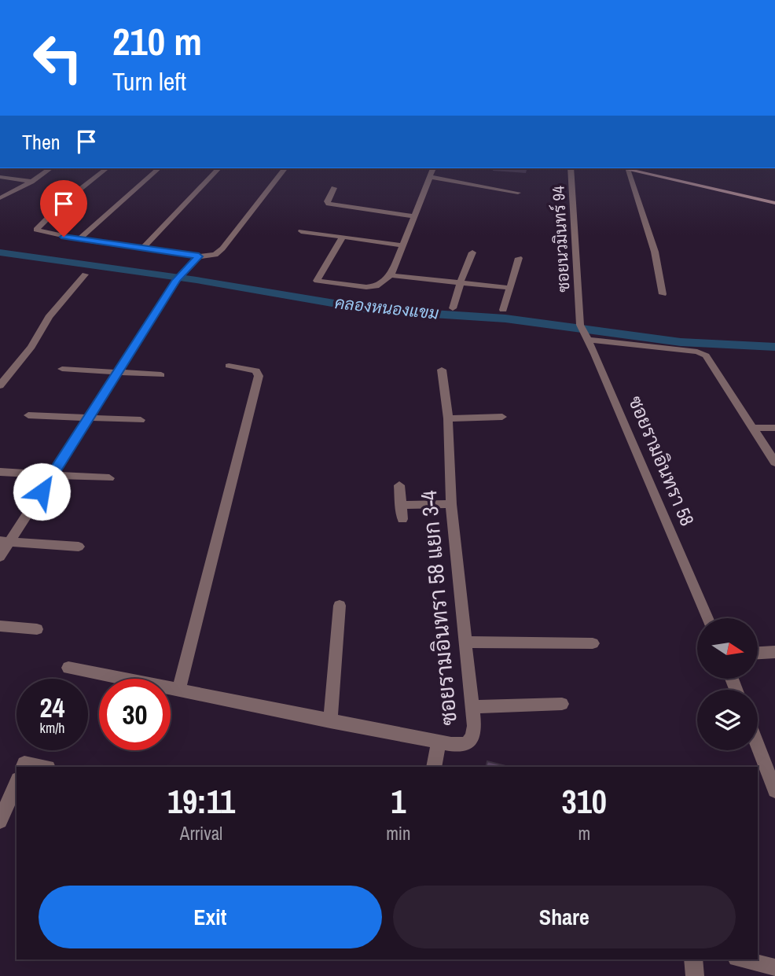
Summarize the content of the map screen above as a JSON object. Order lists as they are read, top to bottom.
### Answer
{
  "streets": {
    "street": ["ซอยนวมินทร์ 94", "ซอยรามอินทรา 58", "ซอยรามอินทรา 58 แยก 3-4"]
  },
  "crossings": [
    ["ซอยนวมินทร์ 94", "ซอยรามอินทรา 58"]
  ],
  "water": ["คลองหนองแขม"],
  "north": "right",
  "page": {
    "turn": ["210 m", "Turn left"],
    "then": "Then",
    "speed": "24 km/h",
    "limit": "30",
    "eta": [
      "19:11",
      "Arrival",
      "1",
      "min",
      "310",
      "m"
    ],
    "buttons": ["Exit", "Share"]
  }
}
